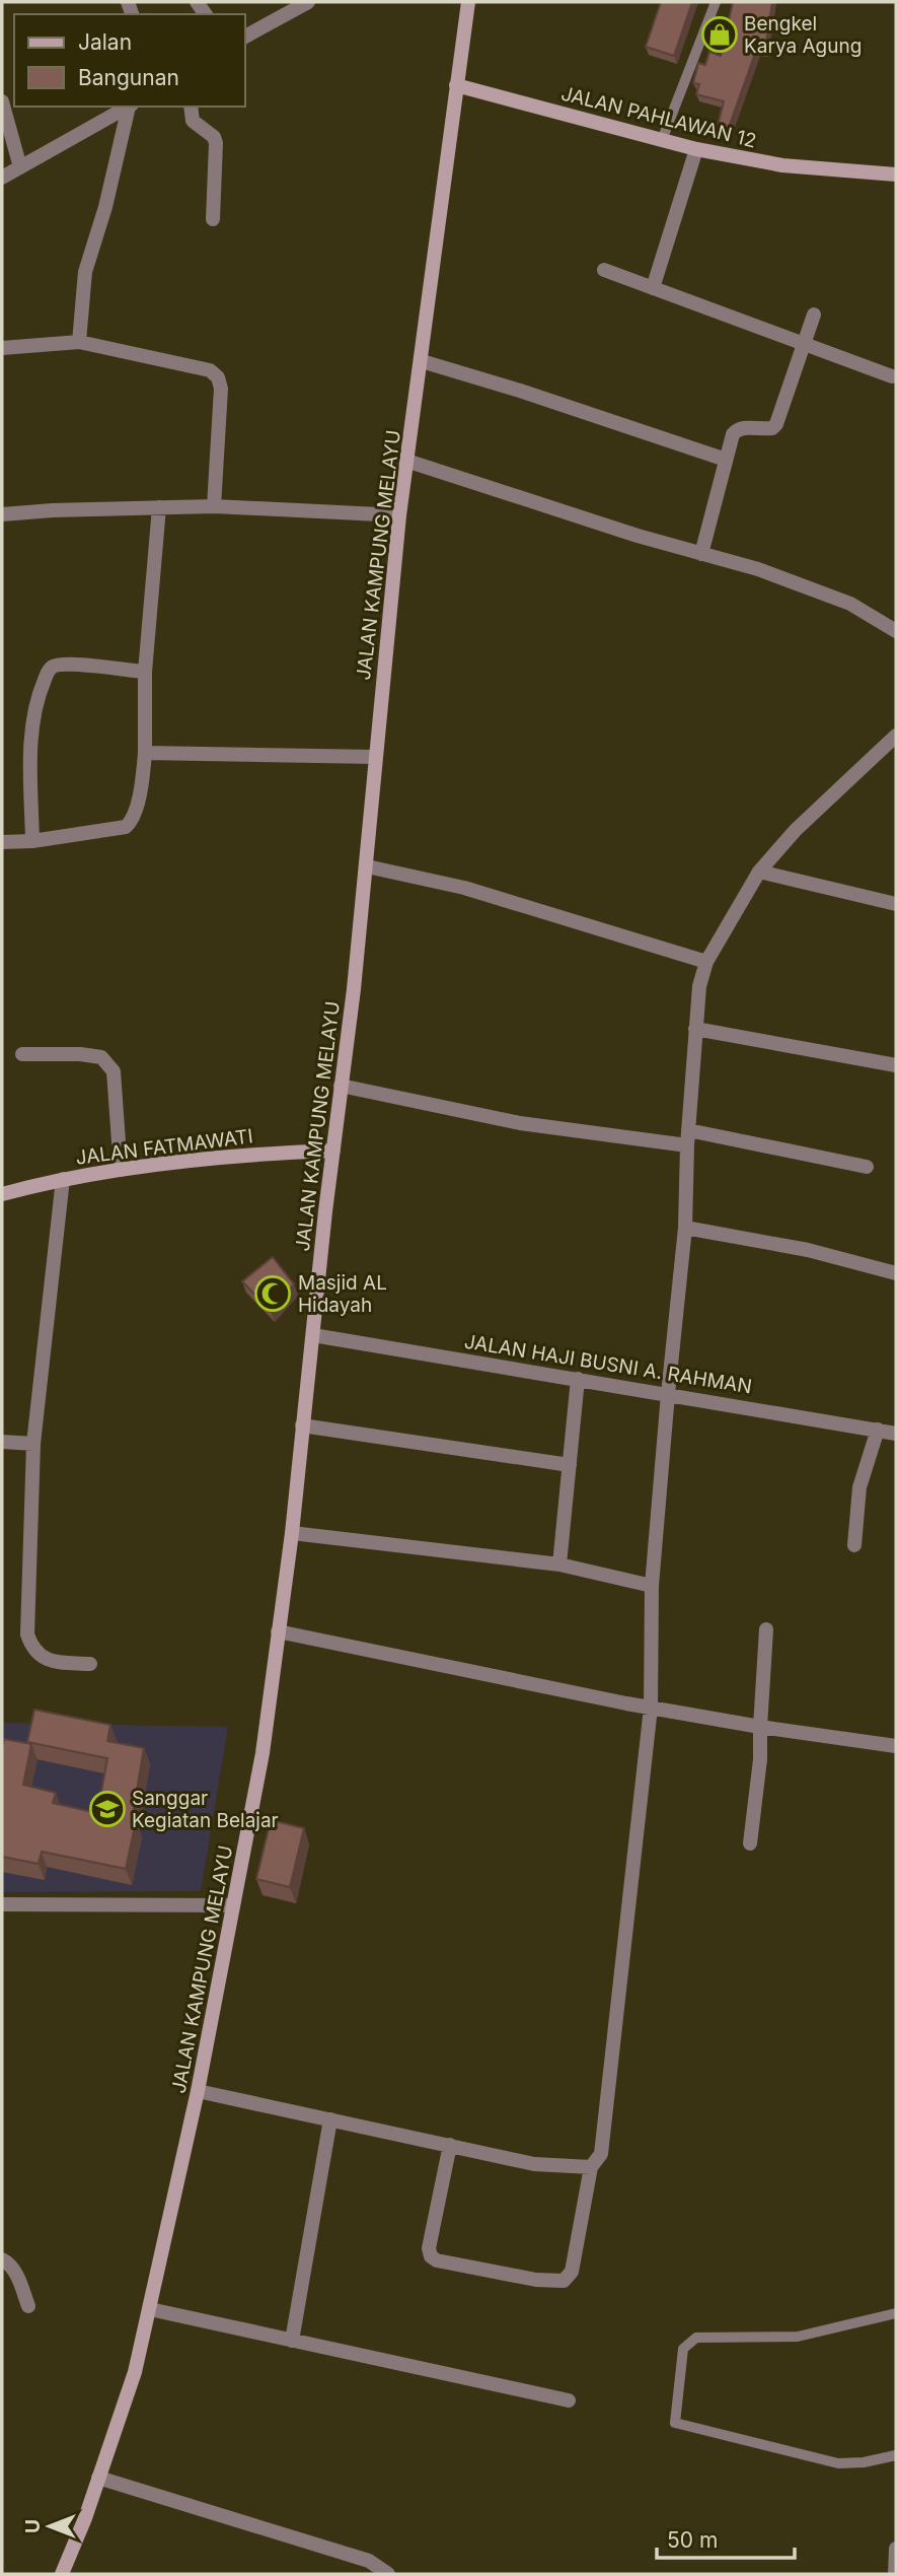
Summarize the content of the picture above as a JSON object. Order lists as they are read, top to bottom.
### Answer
{
  "streets": {
    "main road": ["JALAN PAHLAWAN 12", "JALAN KAMPUNG MELAYU", "JALAN FATMAWATI"],
    "street": ["JALAN HAJI BUSNI A. RAHMAN"]
  },
  "crossings": [
    ["JALAN PAHLAWAN 12", "JALAN KAMPUNG MELAYU"],
    ["JALAN KAMPUNG MELAYU", "JALAN FATMAWATI"],
    ["JALAN KAMPUNG MELAYU", "JALAN HAJI BUSNI A. RAHMAN"]
  ],
  "places": {
    "shop": ["Bengkel Karya Agung"],
    "mosque": ["Masjid AL Hidayah"],
    "school or university": ["Sanggar Kegiatan Belajar"]
  },
  "legend": ["Jalan", "Bangunan"],
  "scale_bar": "50 m",
  "north": "left"
}
